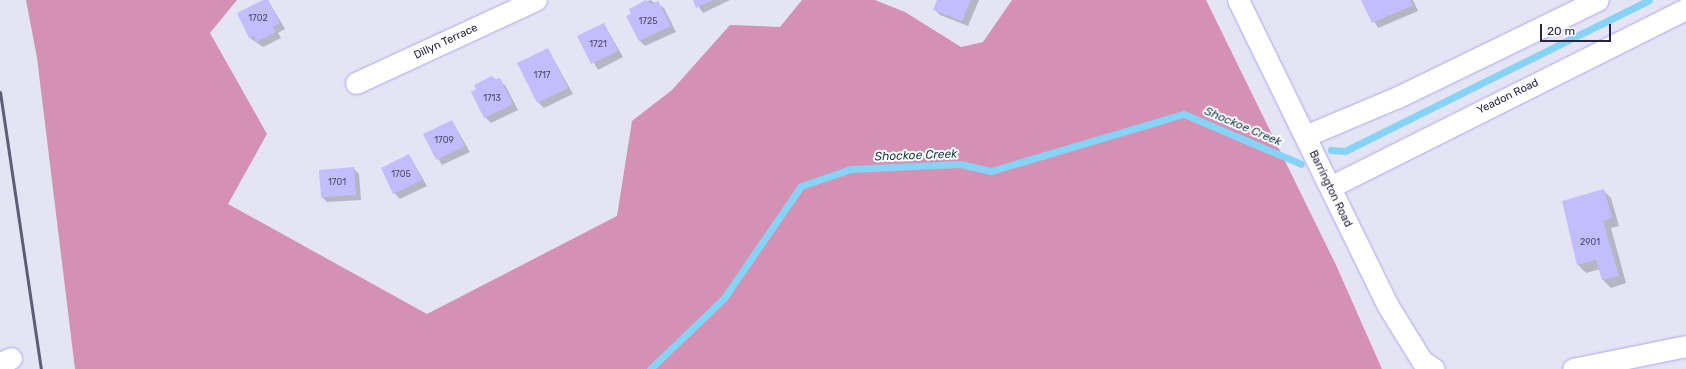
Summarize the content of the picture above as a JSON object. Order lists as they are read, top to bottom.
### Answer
{
  "streets": {
    "street": ["Dillyn Terrace", "Yeadon Road", "Barrington Road"]
  },
  "crossings": [
    ["Yeadon Road", "Barrington Road"]
  ],
  "water": ["Shockoe Creek"],
  "house_numbers": [
    "1702",
    "1725",
    "1721",
    "1717",
    "1713",
    "1709",
    "1705",
    "1701",
    "2901"
  ],
  "scale_bar": "20 m"
}
